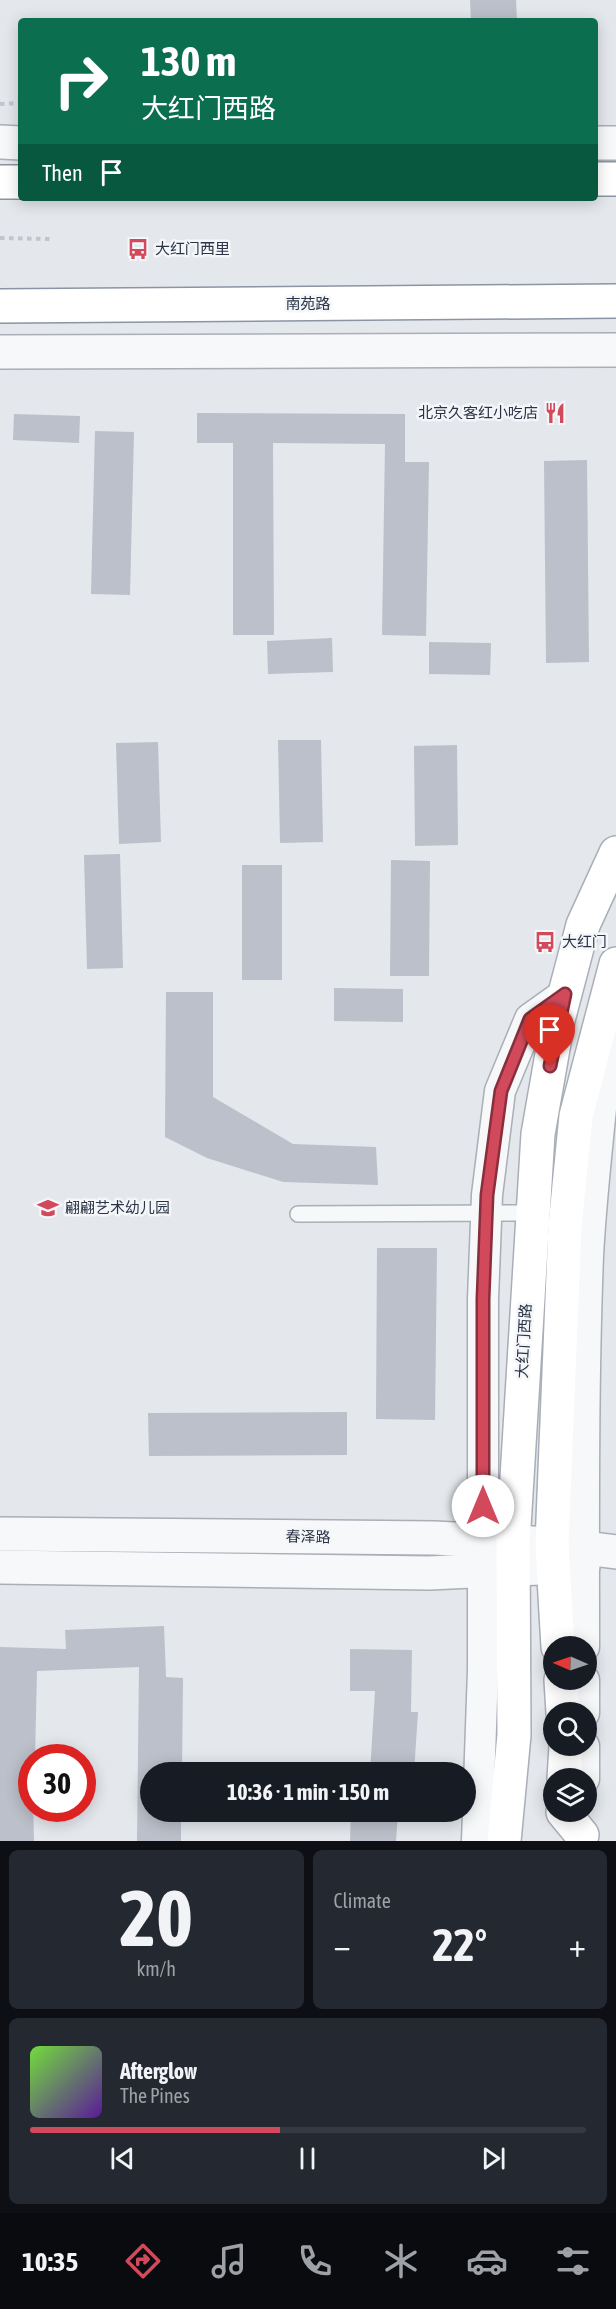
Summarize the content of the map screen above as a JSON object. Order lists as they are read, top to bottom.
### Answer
{
  "streets": {
    "main road": ["南苑路", "大红门西路"],
    "street": ["春泽路"]
  },
  "crossings": [
    ["大红门西路", "春泽路"]
  ],
  "places": {
    "bus stop": ["大红门西里", "大红门"],
    "restaurant": ["北京久客红小吃店"],
    "school or university": ["翩翩艺术幼儿园"]
  },
  "north": "left",
  "page": {
    "turn": ["130 m", "大红门西路"],
    "then": "Then",
    "limit": "30",
    "trip": "10:36 · 1 min · 150 m",
    "tile": [
      ["20", "km/h"],
      "Climate"
    ],
    "heat": ["−", "22°", "+"],
    "song": ["Afterglow", "The Pines"],
    "tabs": "10:35"
  }
}
